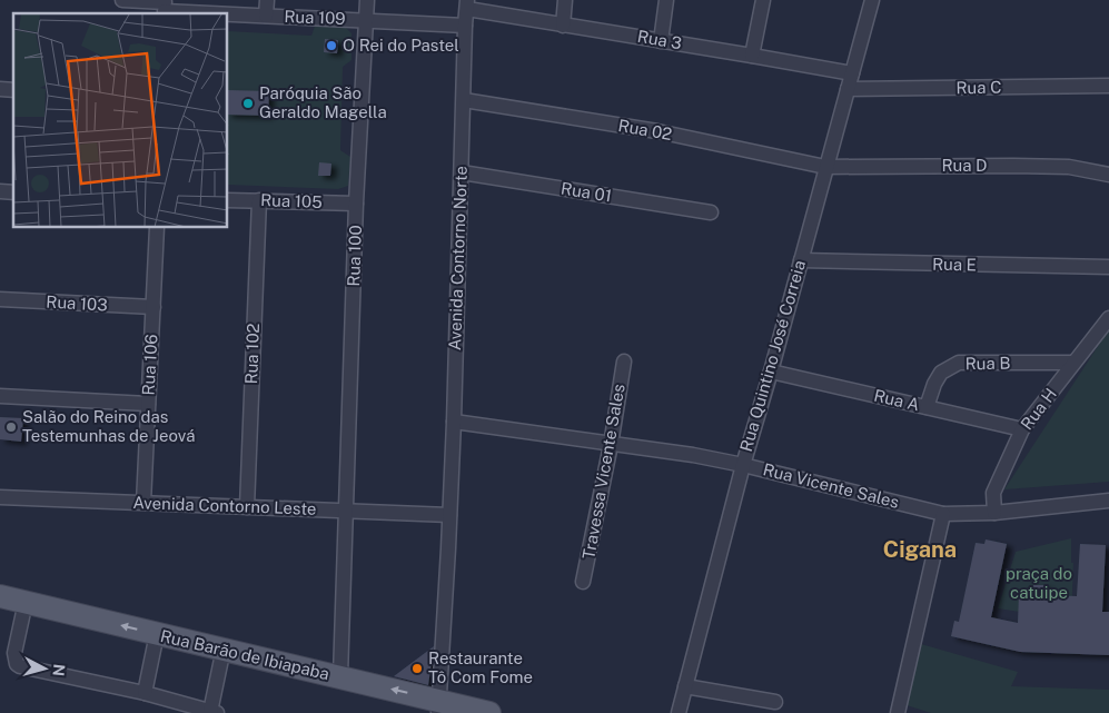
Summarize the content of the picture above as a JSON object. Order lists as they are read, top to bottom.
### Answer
{
  "streets": {
    "main road": ["Rua Barão de Ibiapaba"],
    "street": [
      "Rua 109",
      "Rua 3",
      "Rua C",
      "Rua 02",
      "Rua D",
      "Rua 01",
      "Rua 105",
      "Rua 100",
      "Avenida Contorno Norte",
      "Rua E",
      "Rua 103",
      "Rua 102",
      "Rua Quintino José Correia",
      "Rua B",
      "Rua 106",
      "Rua A",
      "Rua H",
      "Travessa Vicente Sales",
      "Rua Vicente Sales",
      "Avenida Contorno Leste"
    ]
  },
  "crossings": [
    ["Rua 109", "Rua 100"],
    ["Rua 109", "Avenida Contorno Norte"],
    ["Rua 3", "Avenida Contorno Norte"],
    ["Rua 3", "Rua Quintino José Correia"],
    ["Rua C", "Rua Quintino José Correia"],
    ["Rua 02", "Rua D"],
    ["Rua 02", "Avenida Contorno Norte"],
    ["Rua 02", "Rua Quintino José Correia"],
    ["Rua D", "Rua Quintino José Correia"],
    ["Rua 01", "Avenida Contorno Norte"],
    ["Rua 105", "Rua 100"],
    ["Rua 105", "Rua 102"],
    ["Rua 100", "Avenida Contorno Leste"],
    ["Rua 100", "Rua Barão de Ibiapaba"],
    ["Avenida Contorno Norte", "Rua Vicente Sales"],
    ["Avenida Contorno Norte", "Avenida Contorno Leste"],
    ["Avenida Contorno Norte", "Rua Barão de Ibiapaba"],
    ["Rua E", "Rua Quintino José Correia"],
    ["Rua 103", "Rua 106"],
    ["Rua 102", "Avenida Contorno Leste"],
    ["Rua Quintino José Correia", "Rua A"],
    ["Rua Quintino José Correia", "Rua Vicente Sales"],
    ["Rua B", "Rua A"],
    ["Rua B", "Rua H"],
    ["Rua 106", "Avenida Contorno Leste"],
    ["Rua A", "Rua H"],
    ["Rua H", "Rua Vicente Sales"],
    ["Travessa Vicente Sales", "Rua Vicente Sales"]
  ],
  "one_way": ["Rua Barão de Ibiapaba"],
  "districts": ["Cigana"],
  "parks": ["praça do catuipe"],
  "places": [
    "O Rei do Pastel",
    "Paróquia São Geraldo Magella",
    "Salão do Reino das Testemunhas de Jeová",
    "Restaurante Tô Com Fome"
  ],
  "north": "right"
}
